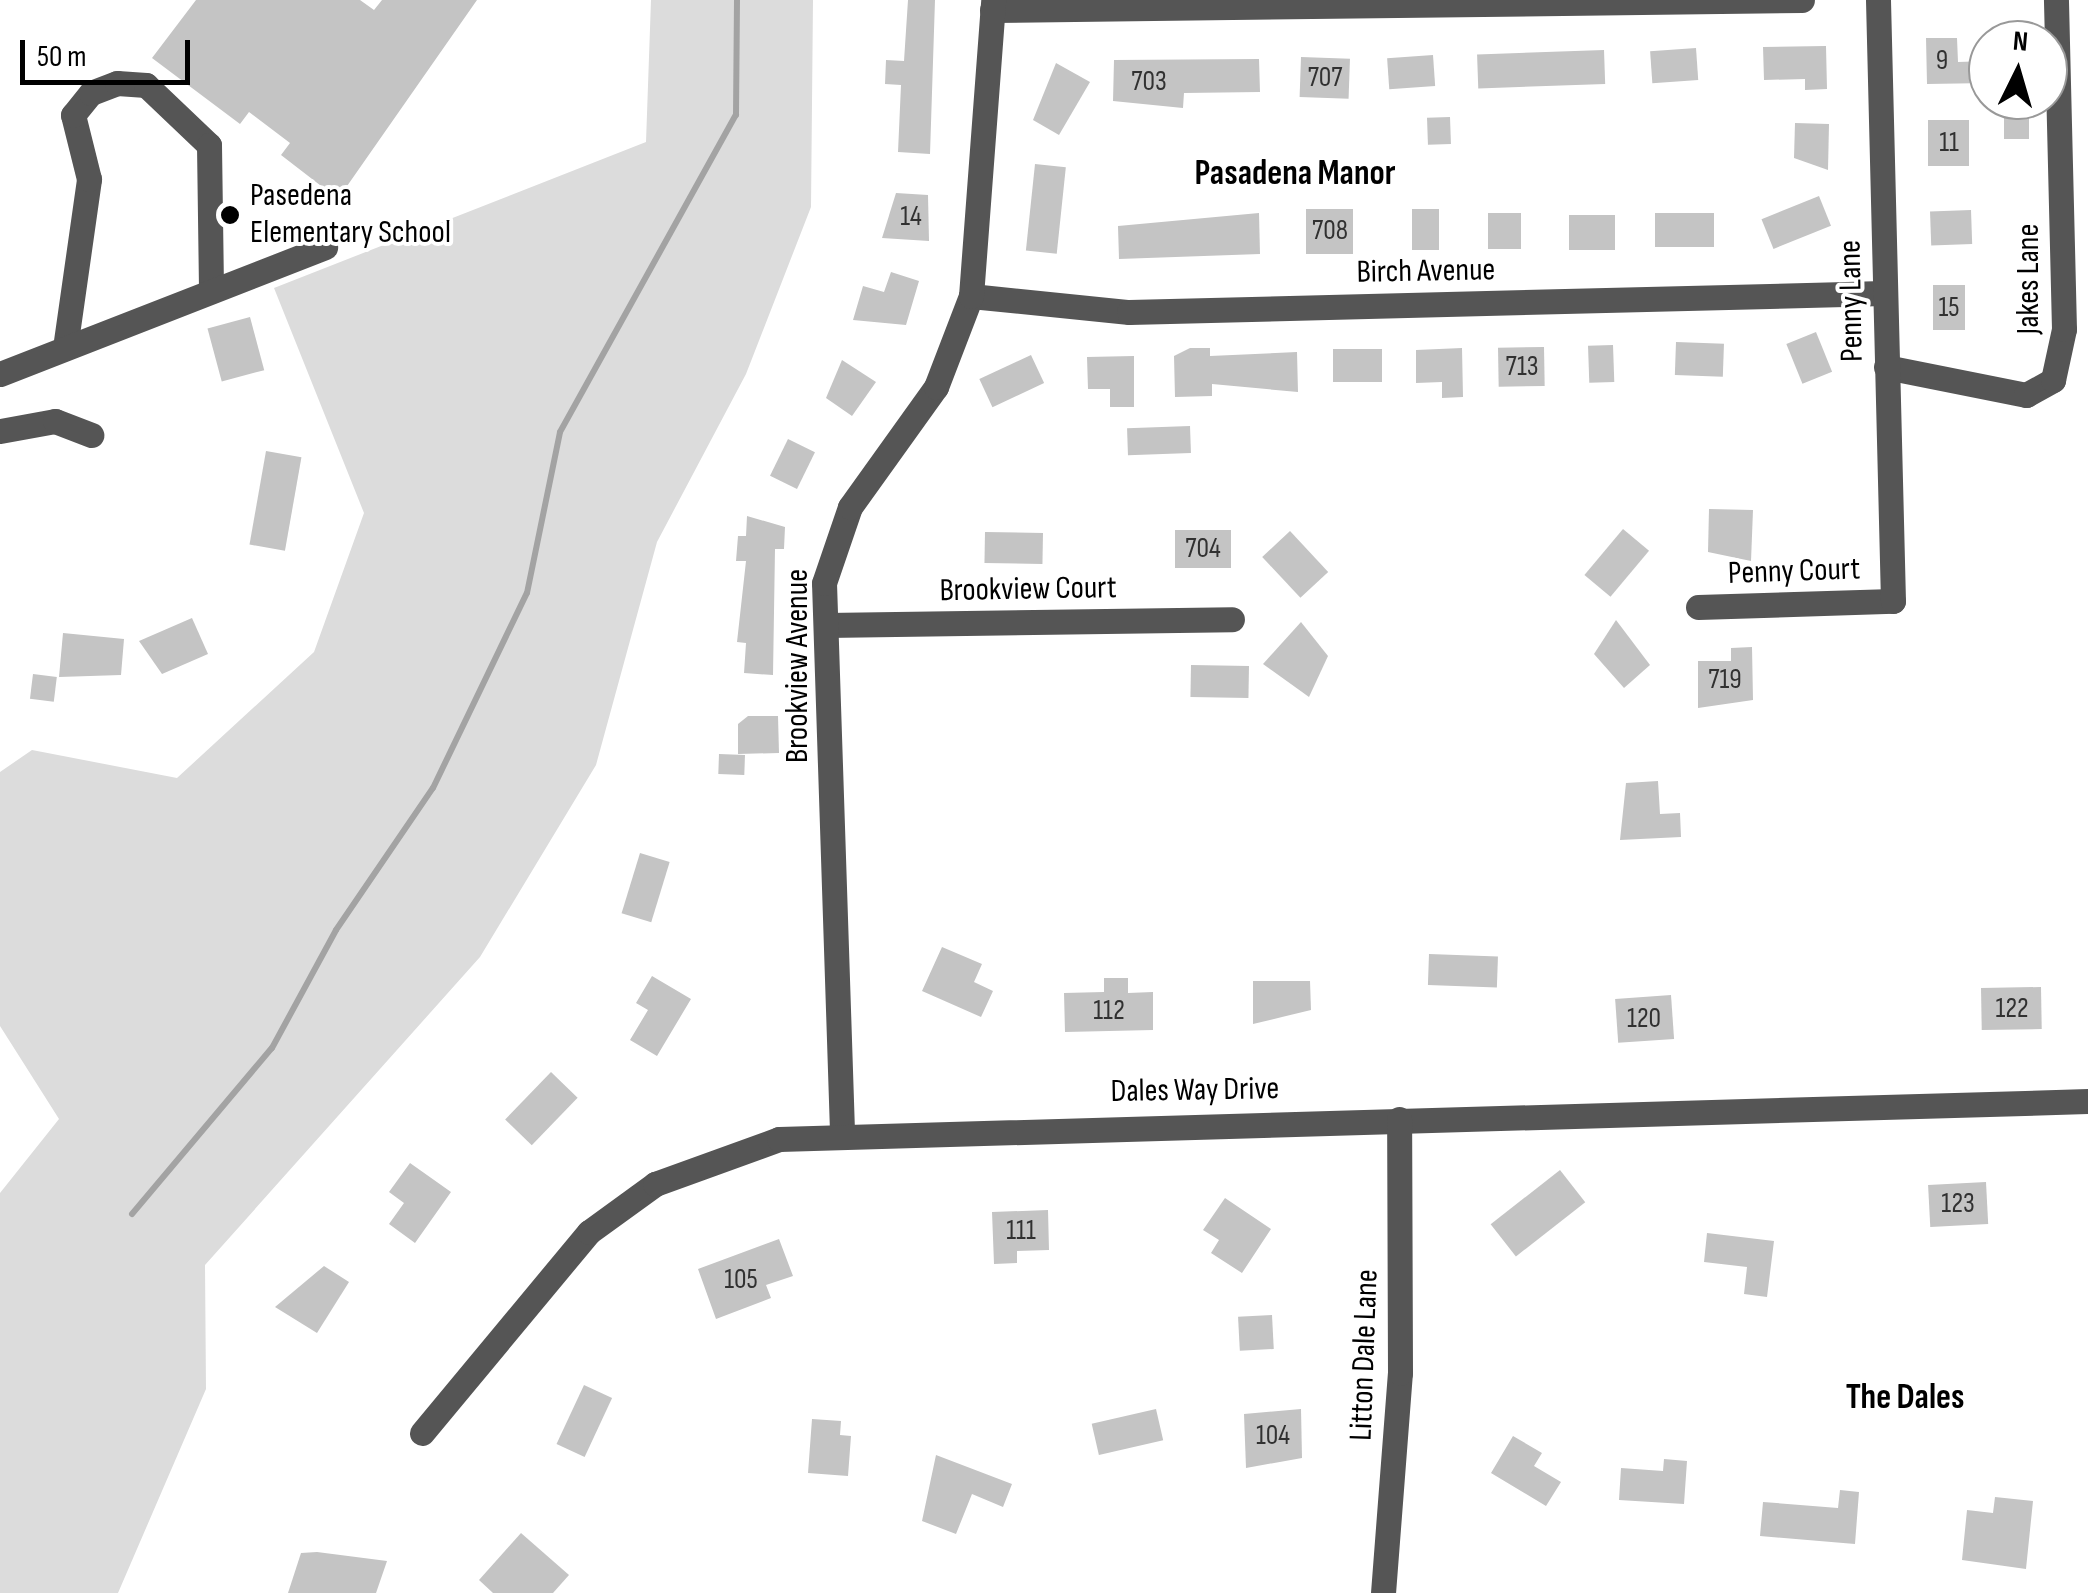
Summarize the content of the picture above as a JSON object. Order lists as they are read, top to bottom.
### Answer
{
  "streets": {
    "street": [
      "Birch Avenue",
      "Jakes Lane",
      "Penny Lane",
      "Penny Court",
      "Brookview Court",
      "Brookview Avenue",
      "Dales Way Drive",
      "Litton Dale Lane"
    ]
  },
  "crossings": [
    ["Birch Avenue", "Penny Lane"],
    ["Birch Avenue", "Brookview Avenue"],
    ["Jakes Lane", "Penny Lane"],
    ["Penny Lane", "Penny Court"],
    ["Brookview Court", "Brookview Avenue"],
    ["Brookview Avenue", "Dales Way Drive"],
    ["Dales Way Drive", "Litton Dale Lane"]
  ],
  "districts": ["Pasadena Manor", "The Dales"],
  "places": ["Pasedena Elementary School"],
  "house_numbers": [
    "9",
    "707",
    "703",
    "11",
    "14",
    "708",
    "15",
    "713",
    "704",
    "719",
    "122",
    "112",
    "120",
    "123",
    "111",
    "105",
    "104"
  ],
  "scale_bar": "50 m",
  "north": "top"
}
